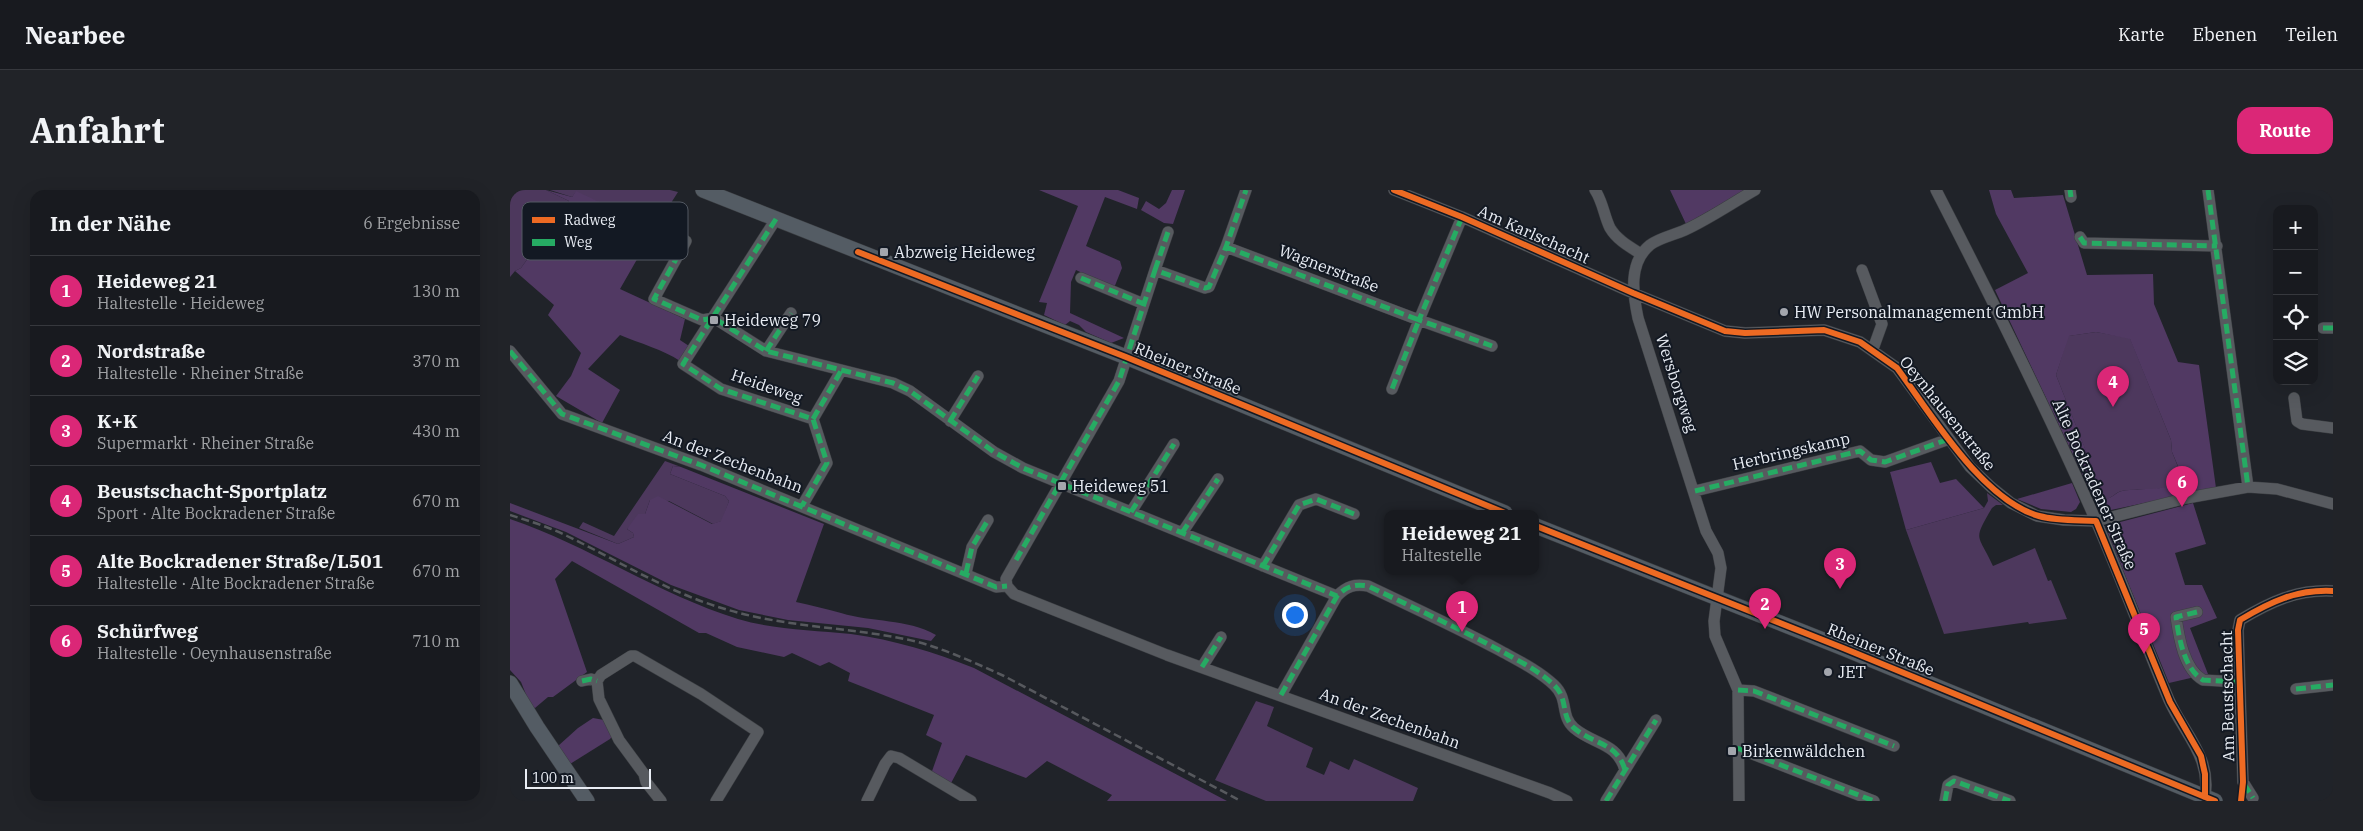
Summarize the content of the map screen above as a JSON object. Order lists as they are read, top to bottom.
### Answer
{
  "streets": {
    "main road": ["Rheiner Straße"],
    "street": [
      "Am Karlschacht",
      "Wagnerstraße",
      "Wersborgweg",
      "Heideweg",
      "Oeynhausenstraße",
      "Herbringskamp",
      "An der Zechenbahn",
      "Alte Bockradener Straße",
      "Am Beustschacht"
    ]
  },
  "crossings": [
    ["Am Karlschacht", "Wersborgweg"],
    ["Am Karlschacht", "Oeynhausenstraße"],
    ["Rheiner Straße", "Wersborgweg"],
    ["Rheiner Straße", "Heideweg"],
    ["Rheiner Straße", "Alte Bockradener Straße"],
    ["Wersborgweg", "Oeynhausenstraße"],
    ["Wersborgweg", "Herbringskamp"],
    ["Heideweg", "An der Zechenbahn"],
    ["Oeynhausenstraße", "Herbringskamp"],
    ["Oeynhausenstraße", "Alte Bockradener Straße"]
  ],
  "places": {
    "transit": [
      "Abzweig Heideweg",
      "Heideweg 79",
      "Heideweg 51",
      "Birkenwäldchen"
    ],
    "other": ["HW Personalmanagement GmbH", "JET"]
  },
  "legend": ["Radweg", "Weg"],
  "scale_bar": "100 m",
  "page": {
    "header": "Nearbee",
    "nav": ["Karte", "Ebenen", "Teilen"],
    "title": "Anfahrt",
    "buttons": "Route",
    "heading": ["In der Nähe", "6 Ergebnisse"],
    "map_buttons": ["+", "−"],
    "list": [
      {
        "mark": "1",
        "name": "Heideweg 21",
        "note": "Haltestelle · Heideweg",
        "value": "130 m"
      },
      {
        "mark": "2",
        "name": "Nordstraße",
        "note": "Haltestelle · Rheiner Straße",
        "value": "370 m"
      },
      {
        "mark": "3",
        "name": "K+K",
        "note": "Supermarkt · Rheiner Straße",
        "value": "430 m"
      },
      {
        "mark": "4",
        "name": "Beustschacht-Sportplatz",
        "note": "Sport · Alte Bockradener Straße",
        "value": "670 m"
      },
      {
        "mark": "5",
        "name": "Alte Bockradener Straße/L501",
        "note": "Haltestelle · Alte Bockradener Straße",
        "value": "670 m"
      },
      {
        "mark": "6",
        "name": "Schürfweg",
        "note": "Haltestelle · Oeynhausenstraße",
        "value": "710 m"
      }
    ],
    "pins": [
      "4",
      "6",
      "3",
      "2",
      "1",
      "5"
    ],
    "popup": ["Heideweg 21", "Haltestelle"],
    "scale": "100 m"
  }
}
